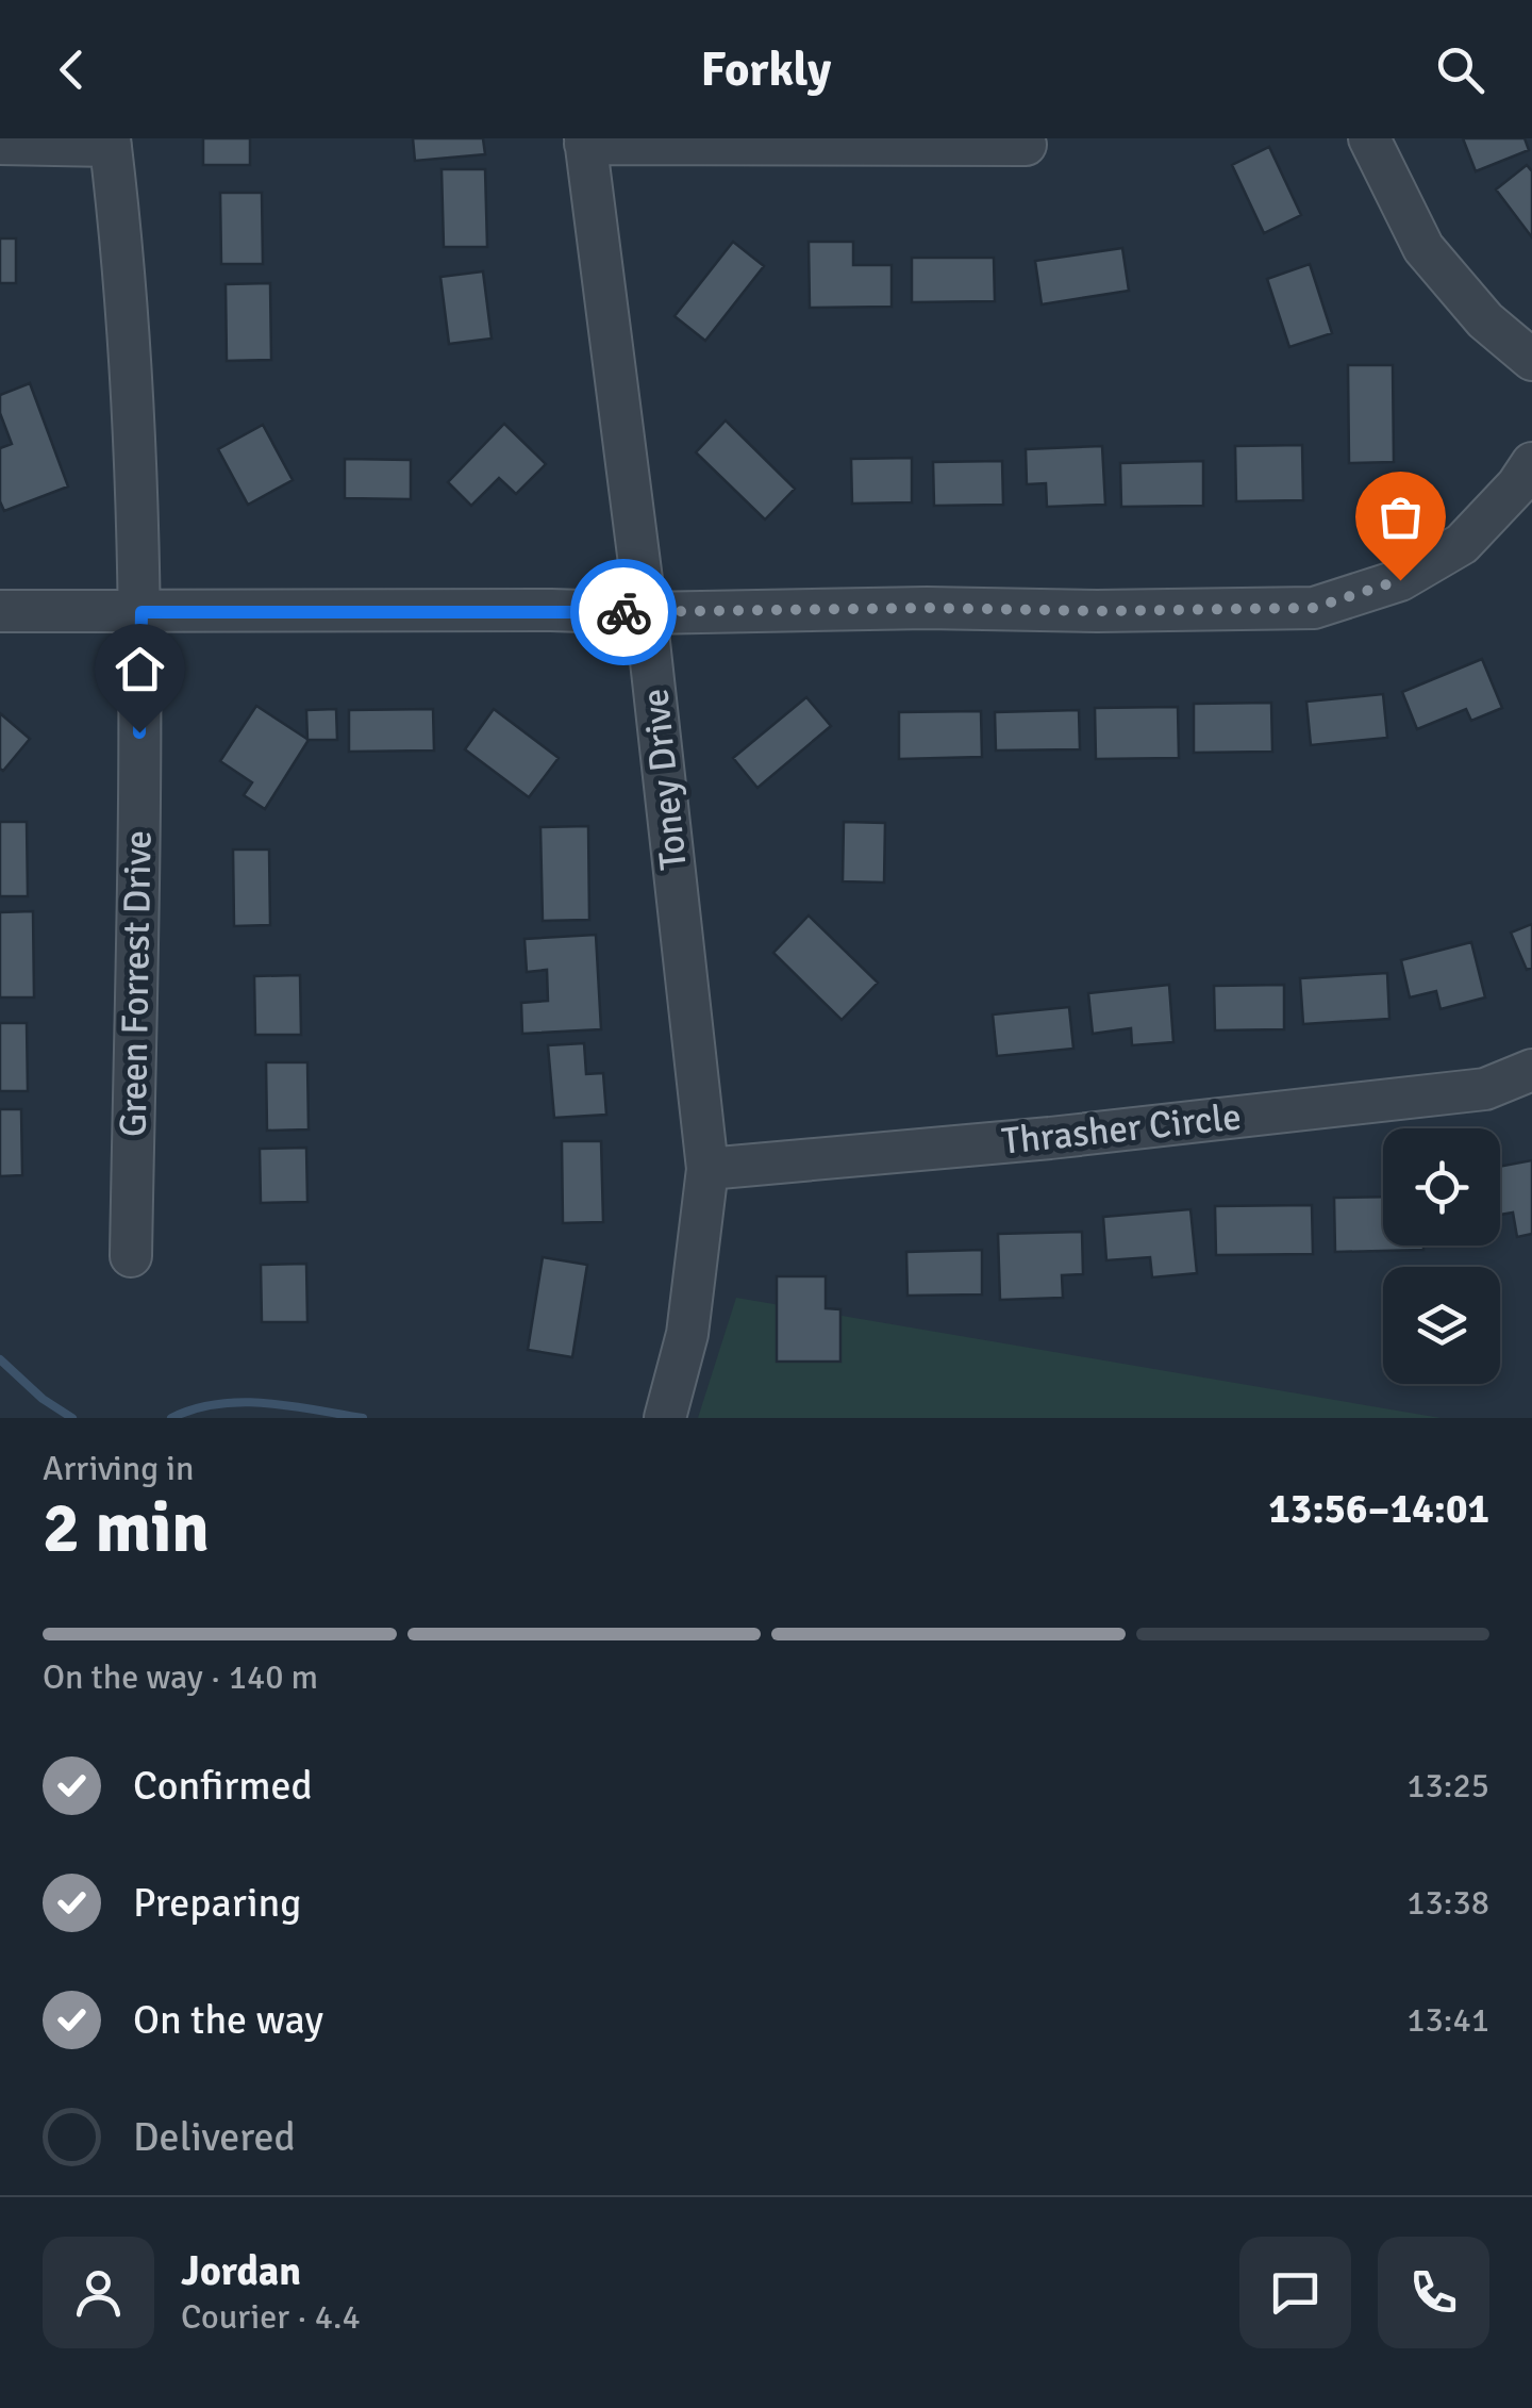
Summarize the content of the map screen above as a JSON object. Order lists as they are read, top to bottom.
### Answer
{
  "streets": {
    "street": ["Toney Drive", "Green Forrest Drive", "Thrasher Circle"]
  },
  "crossings": [
    ["Toney Drive", "Thrasher Circle"]
  ],
  "page": {
    "header": "Forkly",
    "heading": ["2 min", "Arriving in", "13:56–14:01"],
    "panel": ["Jordan", "Courier · 4.4"],
    "bar": "On the way · 140 m",
    "list": [
      ["Confirmed", "13:25"],
      ["Preparing", "13:38"],
      ["On the way", "13:41"],
      "Delivered"
    ]
  }
}
